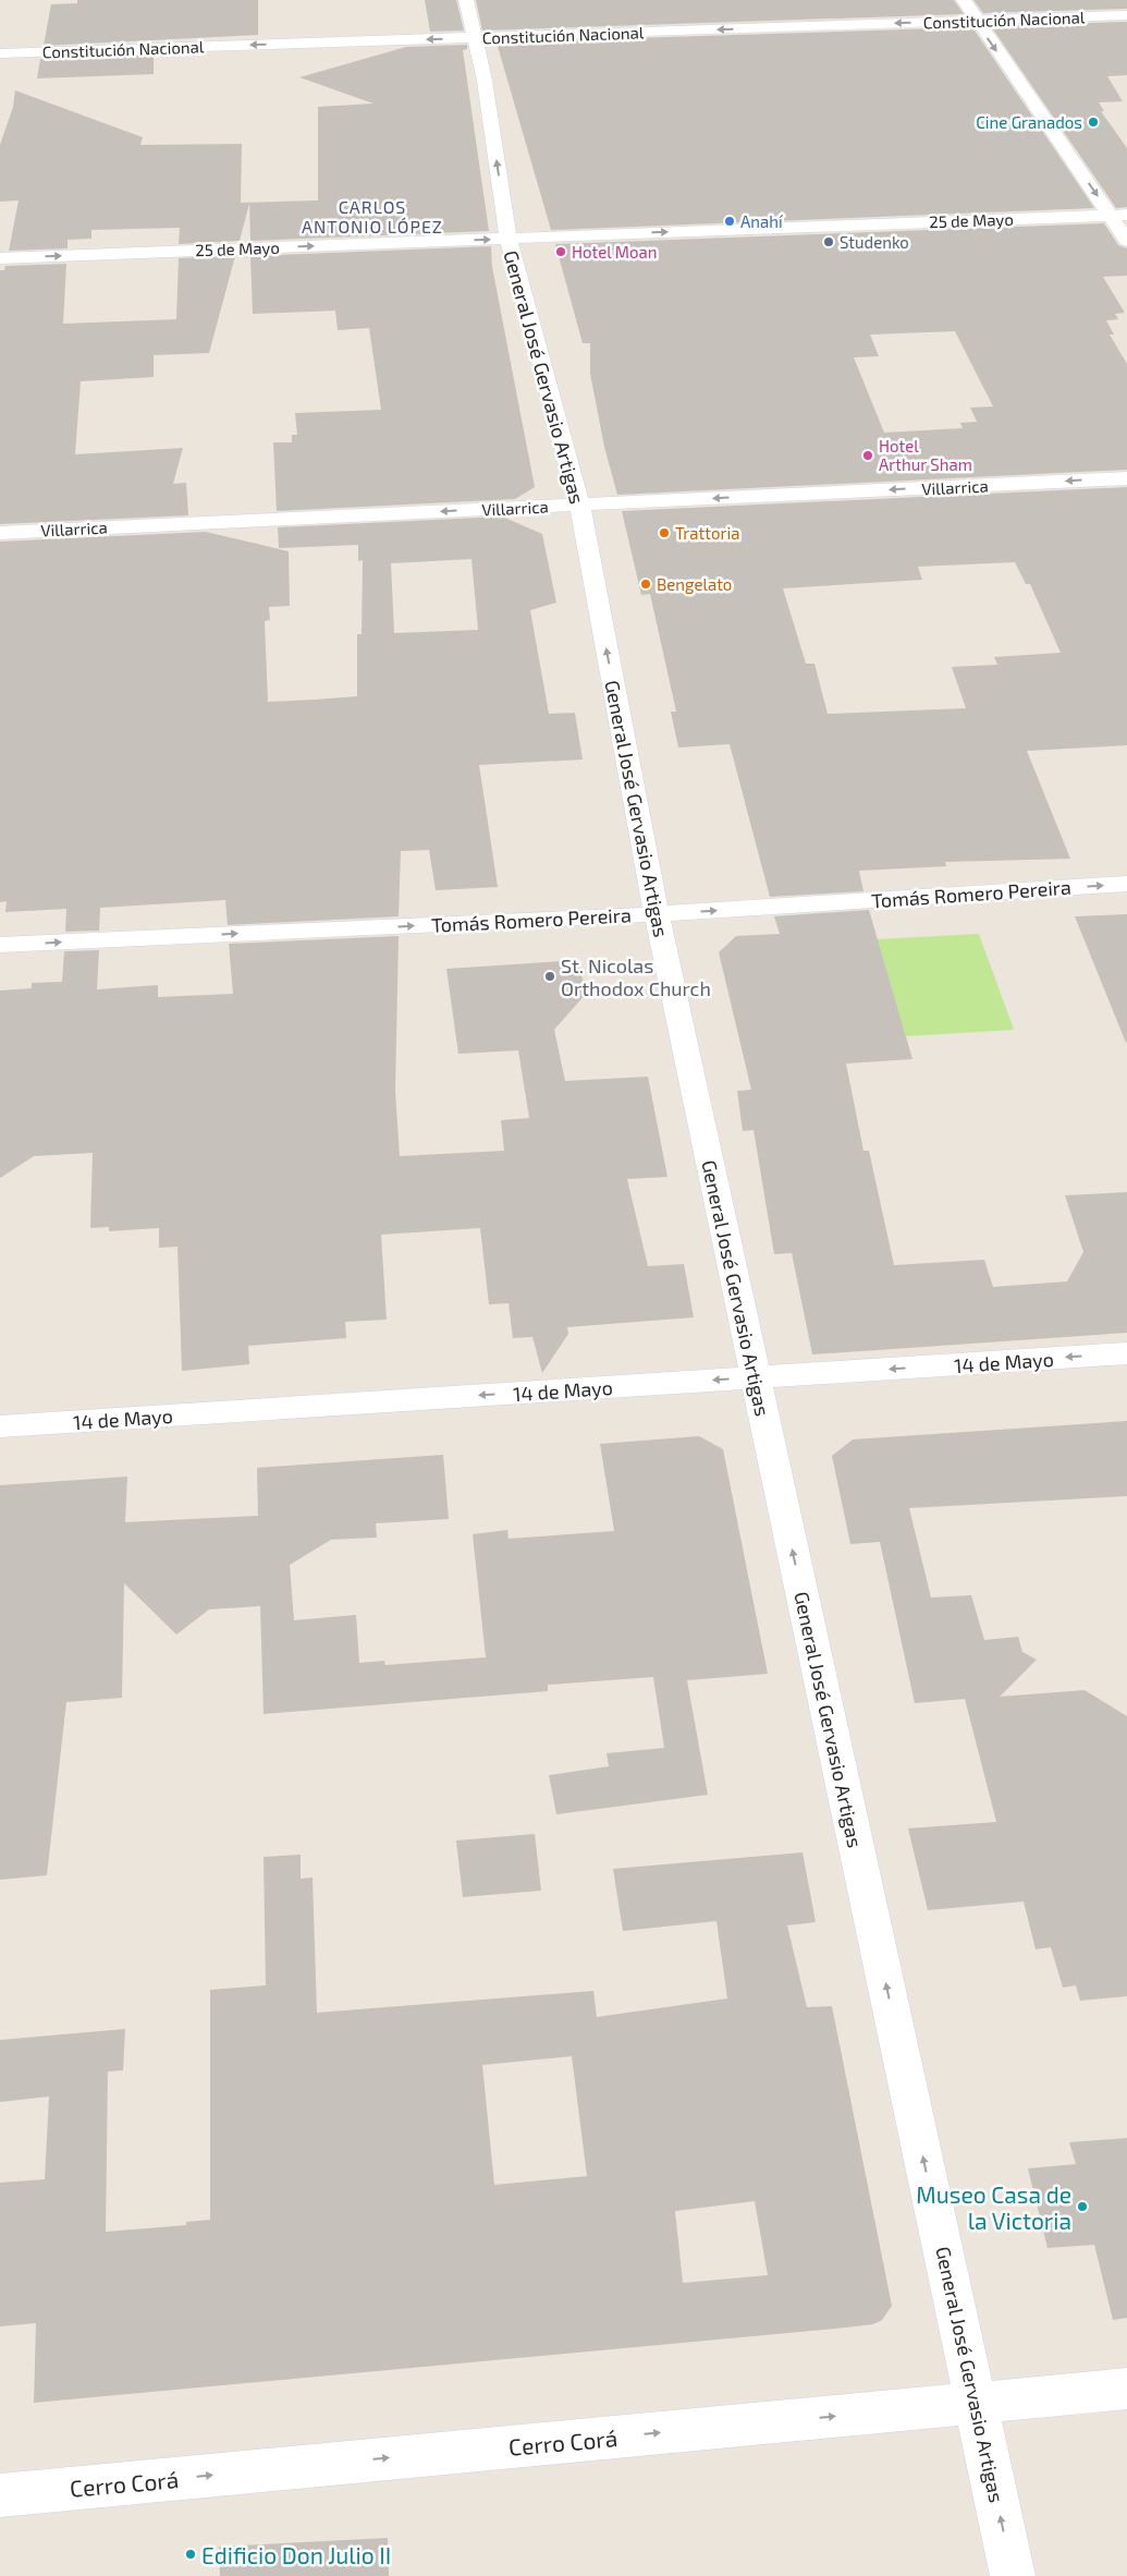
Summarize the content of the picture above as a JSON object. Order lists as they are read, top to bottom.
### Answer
{
  "streets": {
    "street": [
      "Constitución Nacional",
      "25 de Mayo",
      "General José Gervasio Artigas",
      "Villarrica",
      "Tomás Romero Pereira",
      "14 de Mayo",
      "Cerro Corá"
    ]
  },
  "crossings": [
    ["Constitución Nacional", "General José Gervasio Artigas"],
    ["25 de Mayo", "General José Gervasio Artigas"],
    ["General José Gervasio Artigas", "Villarrica"],
    ["General José Gervasio Artigas", "Tomás Romero Pereira"],
    ["General José Gervasio Artigas", "14 de Mayo"],
    ["General José Gervasio Artigas", "Cerro Corá"]
  ],
  "one_way": [
    "Constitución Nacional",
    "25 de Mayo",
    "General José Gervasio Artigas",
    "Villarrica",
    "Tomás Romero Pereira",
    "14 de Mayo",
    "Cerro Corá"
  ],
  "districts": ["CARLOS ANTONIO LÓPEZ"],
  "places": [
    "Cine Granados",
    "Anahí",
    "Studenko",
    "Hotel Moan",
    "Hotel Arthur Sham",
    "Trattoria",
    "Bengelato",
    "St. Nicolas Orthodox Church",
    "Museo Casa de la Victoria",
    "Edificio Don Julio II"
  ]
}
